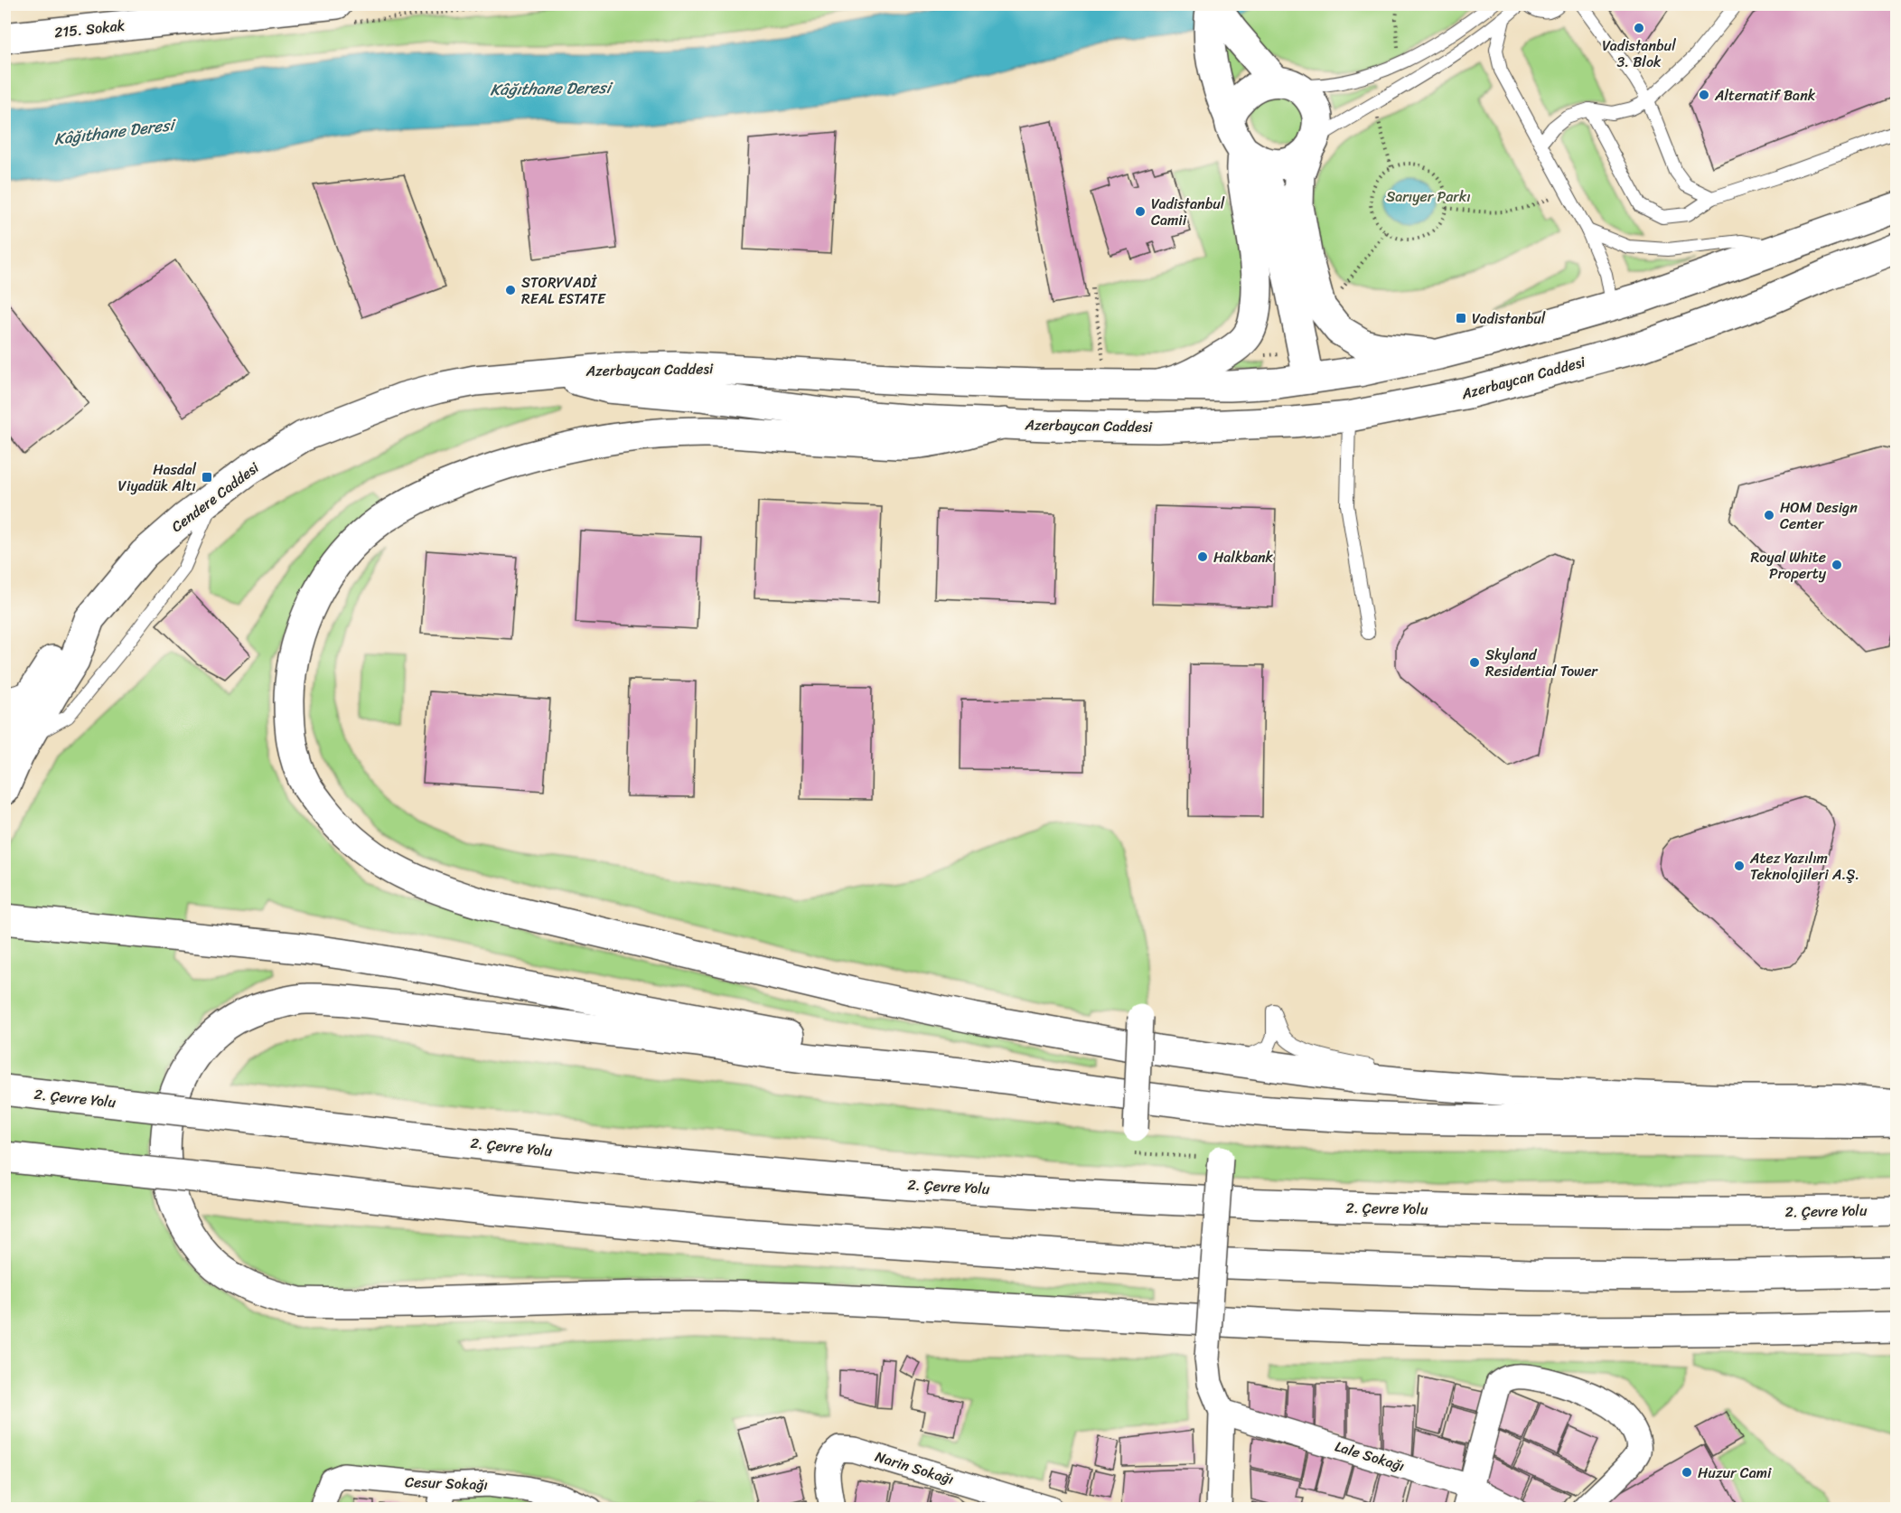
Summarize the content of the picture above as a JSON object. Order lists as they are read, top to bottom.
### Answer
{
  "streets": {
    "main road": [
      "215. Sokak",
      "Azerbaycan Caddesi",
      "Cendere Caddesi",
      "2. Çevre Yolu"
    ],
    "street": ["Lale Sokağı", "Narin Sokağı", "Cesur Sokağı"]
  },
  "crossings": [
    ["Azerbaycan Caddesi", "Cendere Caddesi"]
  ],
  "water": ["Kâğıthane Deresi"],
  "parks": ["Sarıyer Parkı"],
  "places": {
    "other": [
      "Vadistanbul 3. Blok",
      "Alternatif Bank",
      "Vadistanbul Camii",
      "STORYVADİ REAL ESTATE",
      "HOM Design Center",
      "Halkbank",
      "Royal White Property",
      "Skyland Residential Tower",
      "Atez Yazılım Teknolojileri A.Ş.",
      "Huzur Cami"
    ],
    "transit": ["Vadistanbul", "Hasdal Viyadük Altı"]
  }
}
